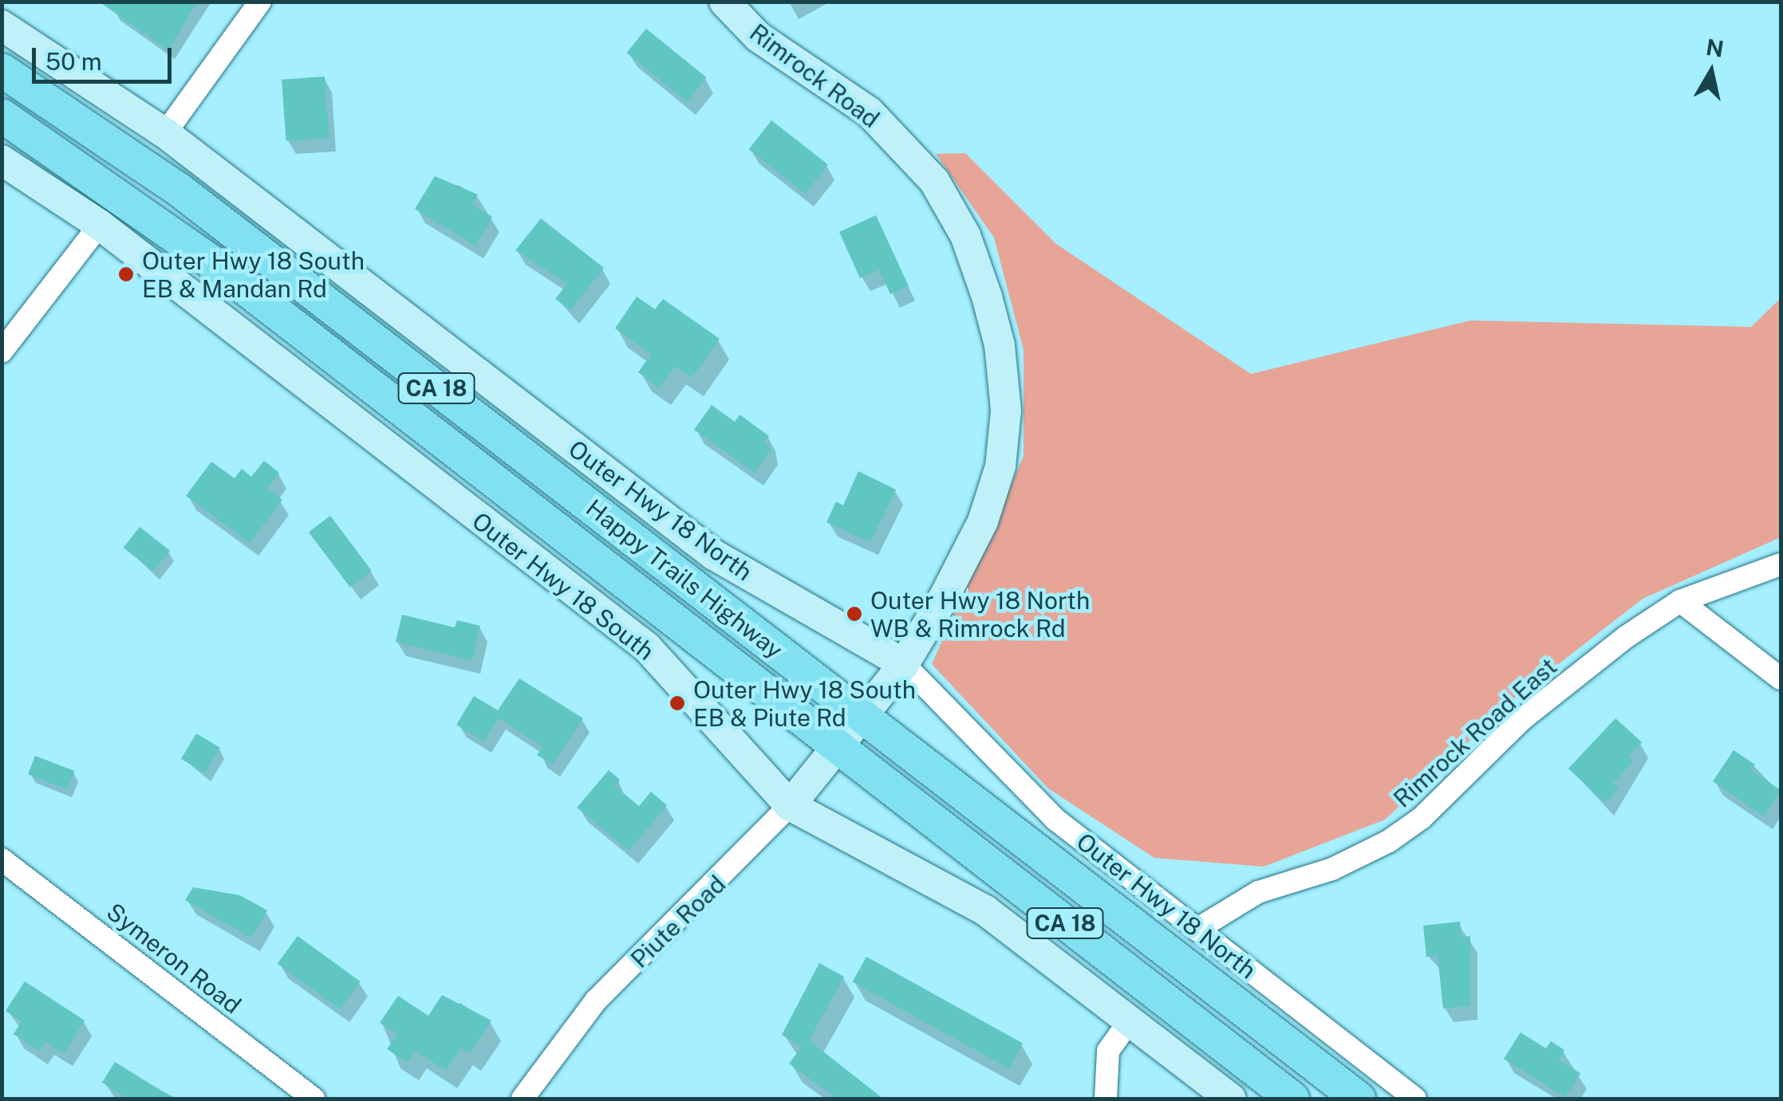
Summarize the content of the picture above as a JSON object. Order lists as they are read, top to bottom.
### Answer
{
  "streets": {
    "main road": ["CA 18", "Happy Trails Highway"],
    "street": [
      "Rimrock Road",
      "Outer Hwy 18 North",
      "Outer Hwy 18 South",
      "Rimrock Road East",
      "Piute Road",
      "Symeron Road"
    ]
  },
  "crossings": [
    ["Rimrock Road", "Outer Hwy 18 North"],
    ["Rimrock Road", "Happy Trails Highway"],
    ["Rimrock Road", "Piute Road"],
    ["Outer Hwy 18 North", "Rimrock Road East"],
    ["Happy Trails Highway", "Piute Road"],
    ["Outer Hwy 18 South", "Piute Road"]
  ],
  "places": ["Outer Hwy 18 South EB & Mandan Rd", "Outer Hwy 18 North WB & Rimrock Rd", "Outer Hwy 18 South EB & Piute Rd"],
  "scale_bar": "50 m",
  "north": "top"
}
